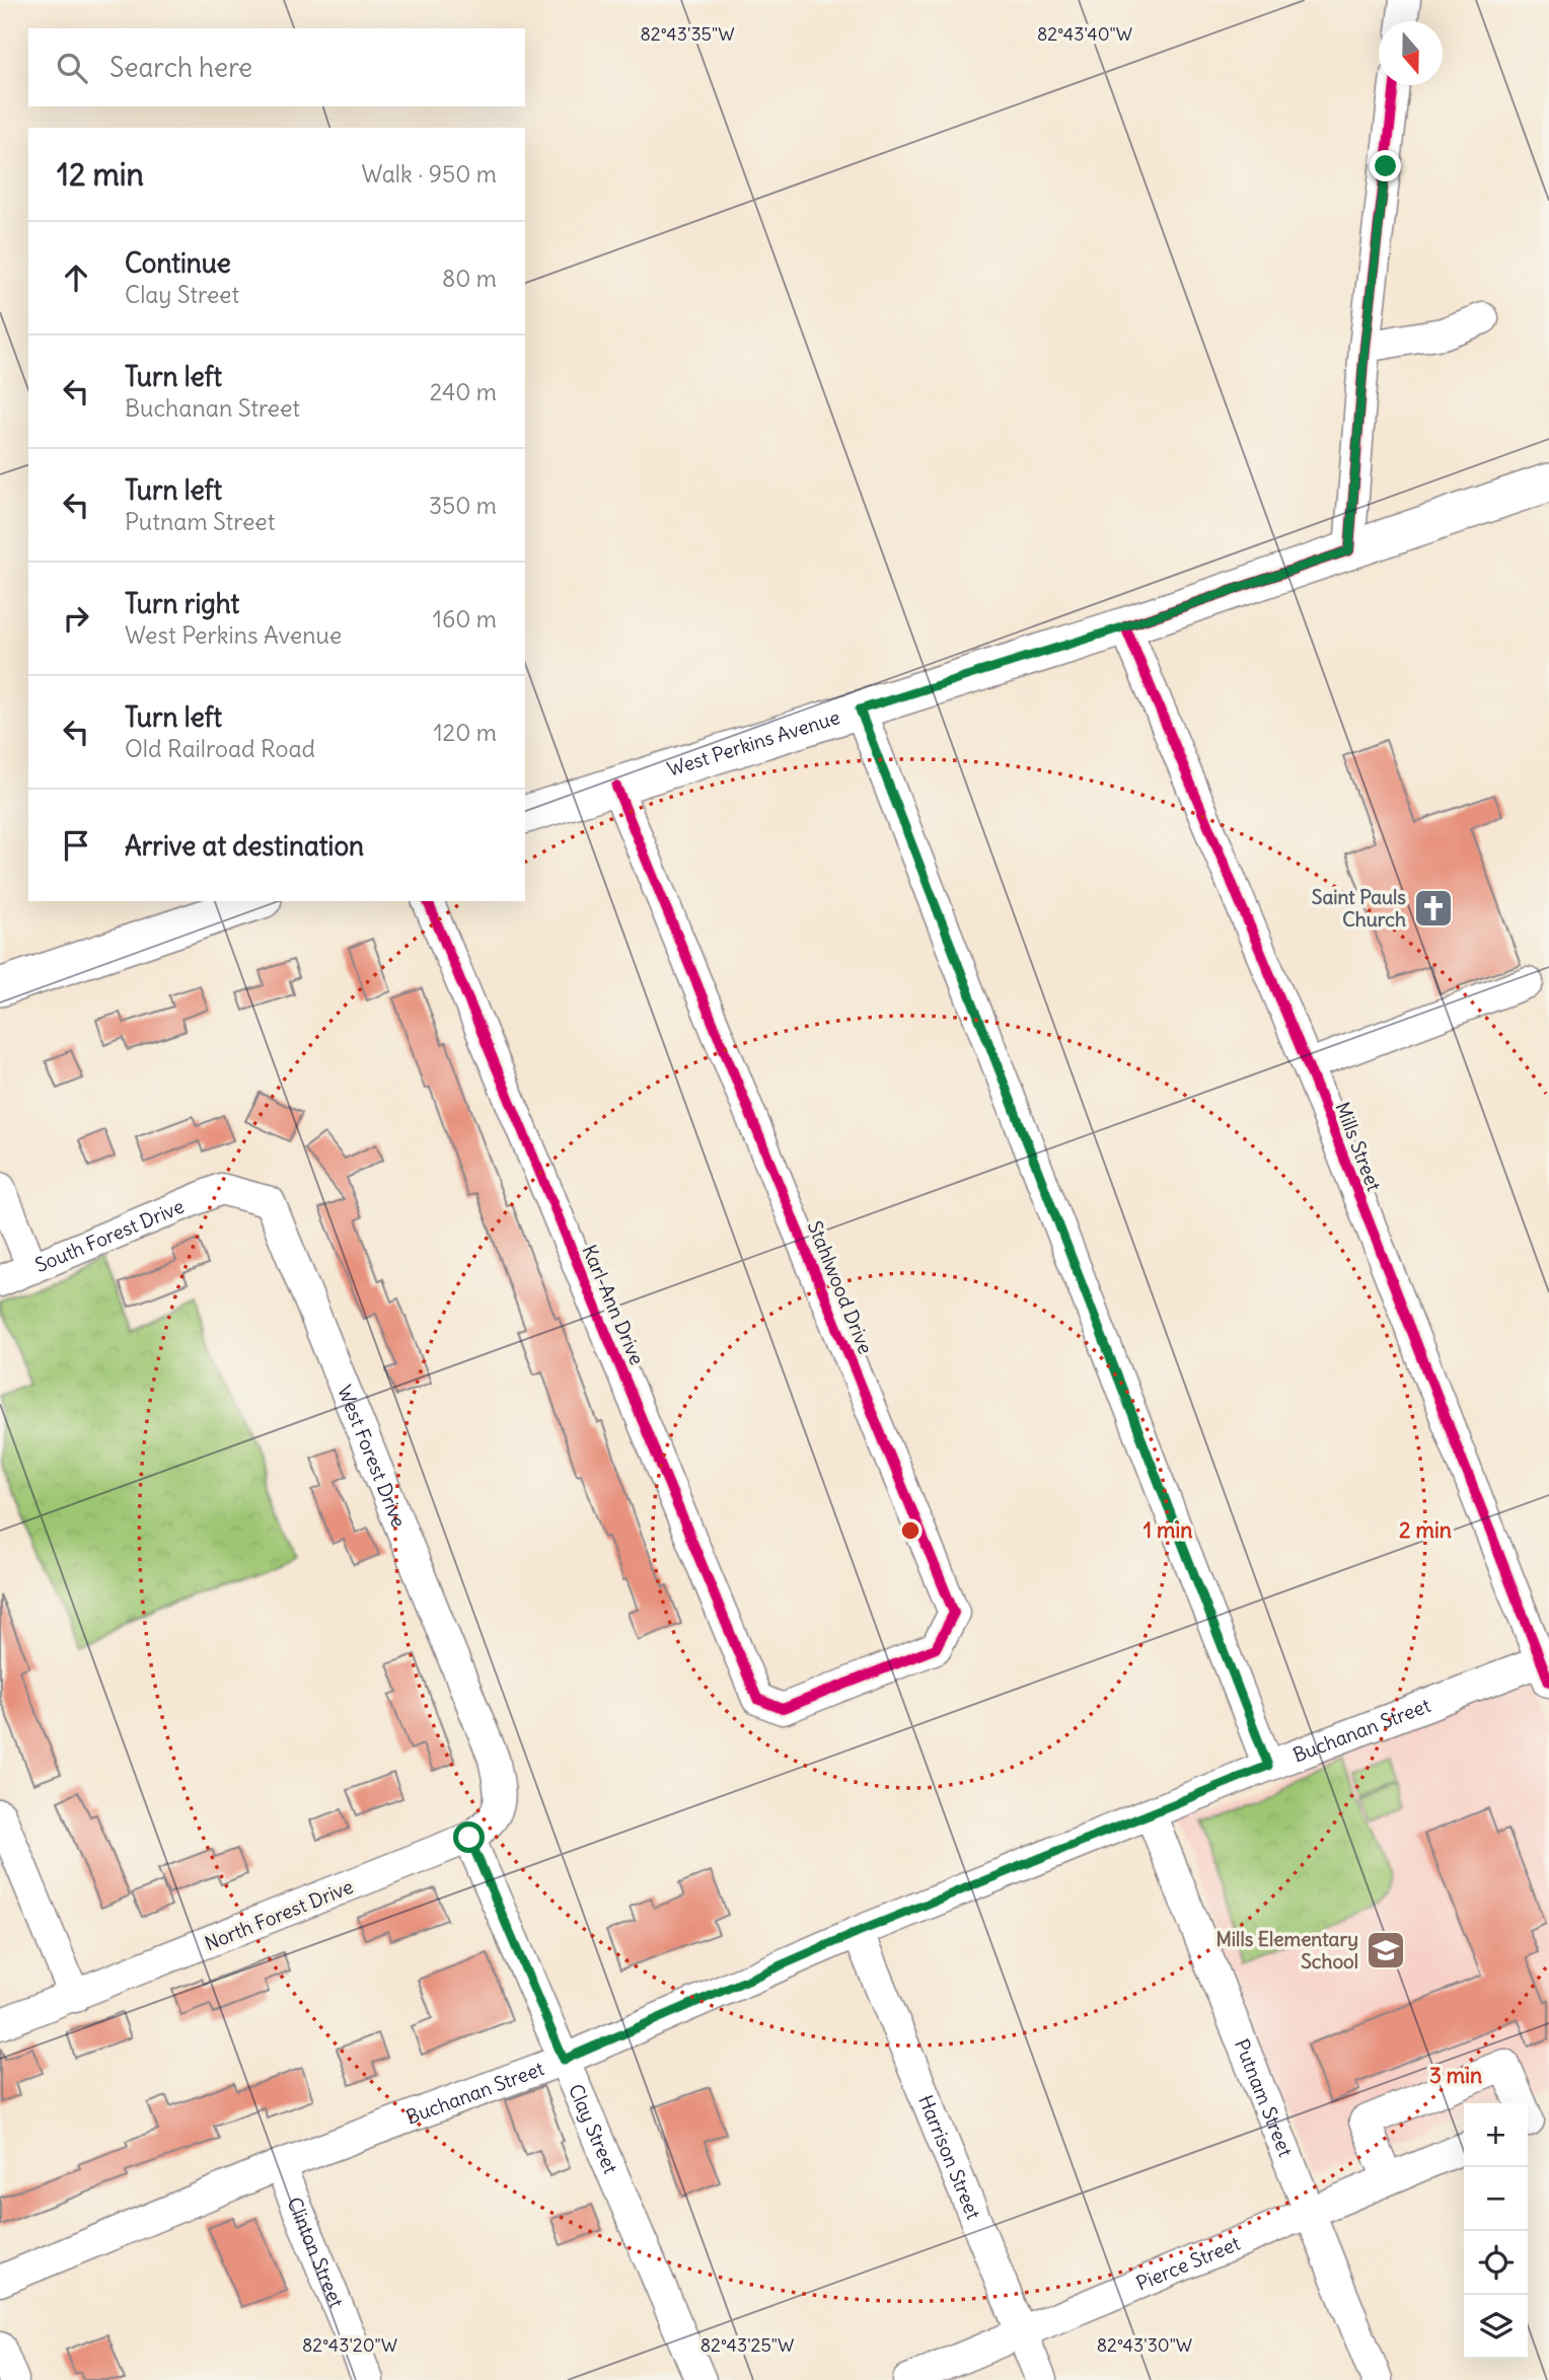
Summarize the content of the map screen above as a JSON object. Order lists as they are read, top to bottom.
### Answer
{
  "streets": {
    "main road": ["West Perkins Avenue"],
    "street": [
      "Mills Street",
      "South Forest Drive",
      "Stahlwood Drive",
      "Karl-Ann Drive",
      "West Forest Drive",
      "Buchanan Street",
      "North Forest Drive",
      "Putnam Street",
      "Clay Street",
      "Harrison Street",
      "Clinton Street",
      "Pierce Street"
    ]
  },
  "crossings": [
    ["West Perkins Avenue", "Mills Street"],
    ["West Perkins Avenue", "Stahlwood Drive"],
    ["Mills Street", "Buchanan Street"],
    ["South Forest Drive", "West Forest Drive"],
    ["Stahlwood Drive", "Karl-Ann Drive"],
    ["West Forest Drive", "North Forest Drive"],
    ["Buchanan Street", "Putnam Street"],
    ["Buchanan Street", "Clay Street"],
    ["Buchanan Street", "Harrison Street"],
    ["Buchanan Street", "Clinton Street"],
    ["North Forest Drive", "Clay Street"],
    ["Putnam Street", "Pierce Street"],
    ["Harrison Street", "Pierce Street"]
  ],
  "places": {
    "church": ["Saint Pauls Church"],
    "school or university": ["Mills Elementary School"]
  },
  "north": "bottom",
  "page": {
    "search": "Search here",
    "heading": ["12 min", "Walk · 950 m"],
    "list": [
      ["Continue", "Clay Street", "80 m"],
      ["Turn left", "Buchanan Street", "240 m"],
      ["Turn left", "Putnam Street", "350 m"],
      ["Turn right", "West Perkins Avenue", "160 m"],
      ["Turn left", "Old Railroad Road", "120 m"],
      "Arrive at destination"
    ],
    "map_buttons": ["+", "−"]
  },
  "coordinates": [
    "82°43'35\"W",
    "82°43'40\"W",
    "82°43'20\"W",
    "82°43'25\"W",
    "82°43'30\"W"
  ],
  "rings": ["1 min", "2 min", "3 min"]
}
